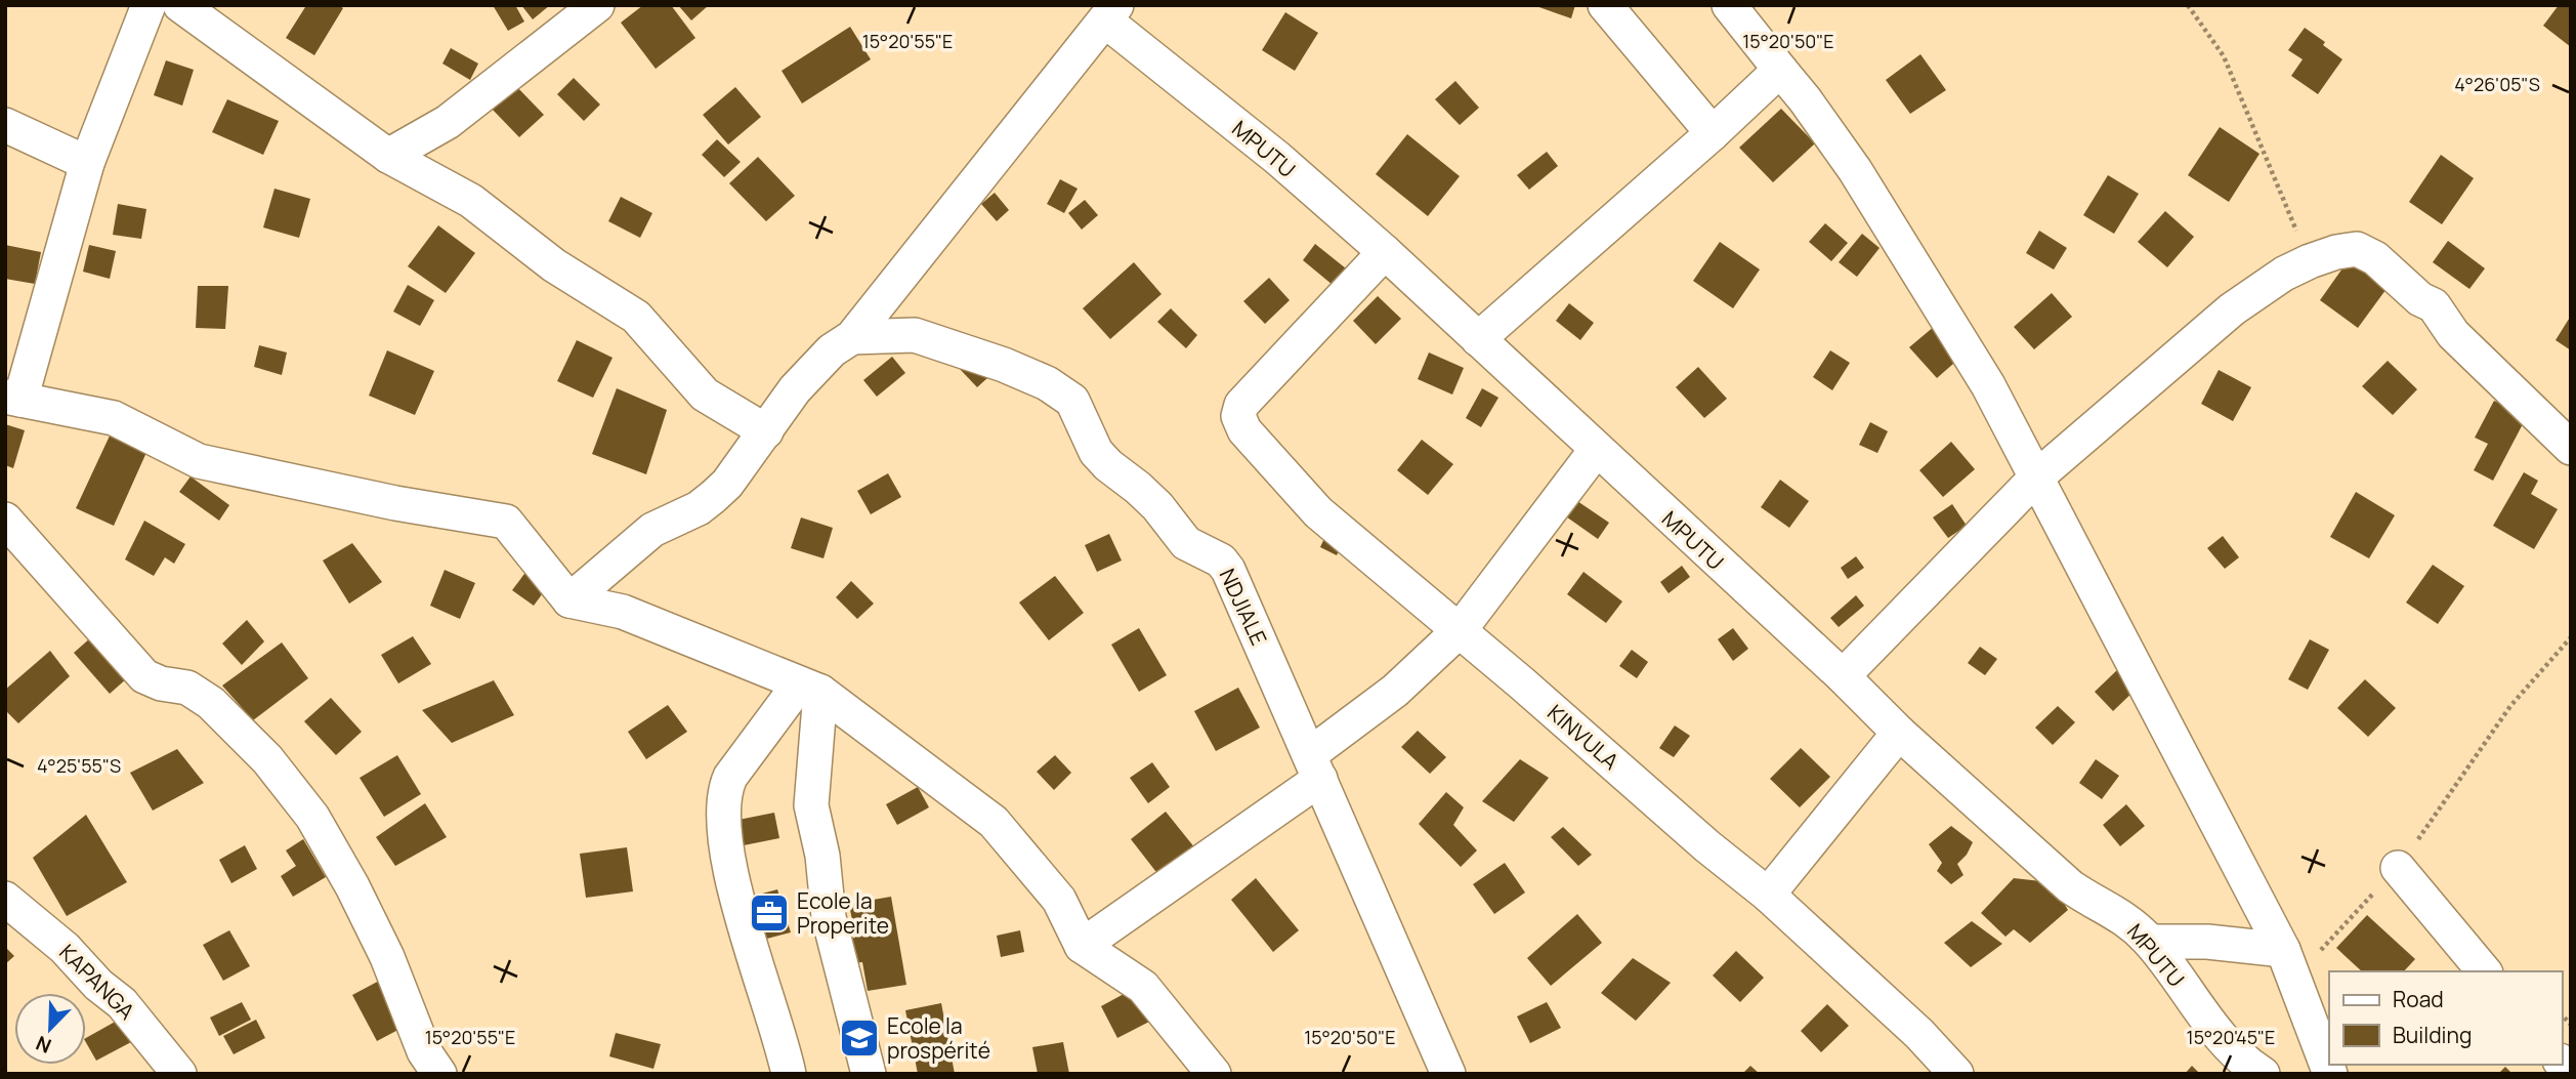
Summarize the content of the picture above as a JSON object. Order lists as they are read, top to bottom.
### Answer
{
  "streets": {
    "street": [
      "MPUTU",
      "NDJIALE",
      "KINVULA",
      "KAPANGA"
    ]
  },
  "crossings": [
    ["MPUTU", "KINVULA"]
  ],
  "places": {
    "office": ["Ecole la Properite"],
    "school or university": ["Ecole la prospérité"]
  },
  "legend": ["Road", "Building"],
  "north": "bottom left",
  "coordinates": [
    "15°20'55\"E",
    "15°20'50\"E",
    "4°26'05\"S",
    "4°25'55\"S",
    "15°20'45\"E"
  ]
}
